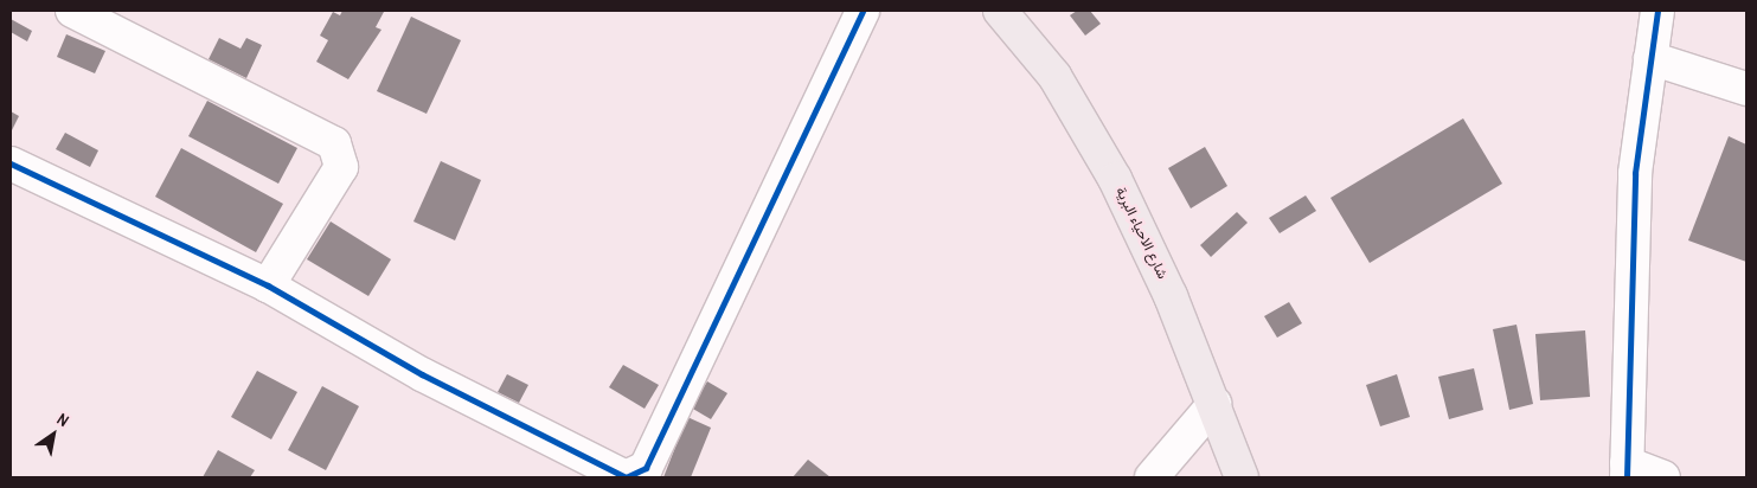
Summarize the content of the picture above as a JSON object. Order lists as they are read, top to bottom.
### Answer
{
  "streets": {
    "main road": ["شارع الاحياء البرية"]
  },
  "north": "top right"
}
